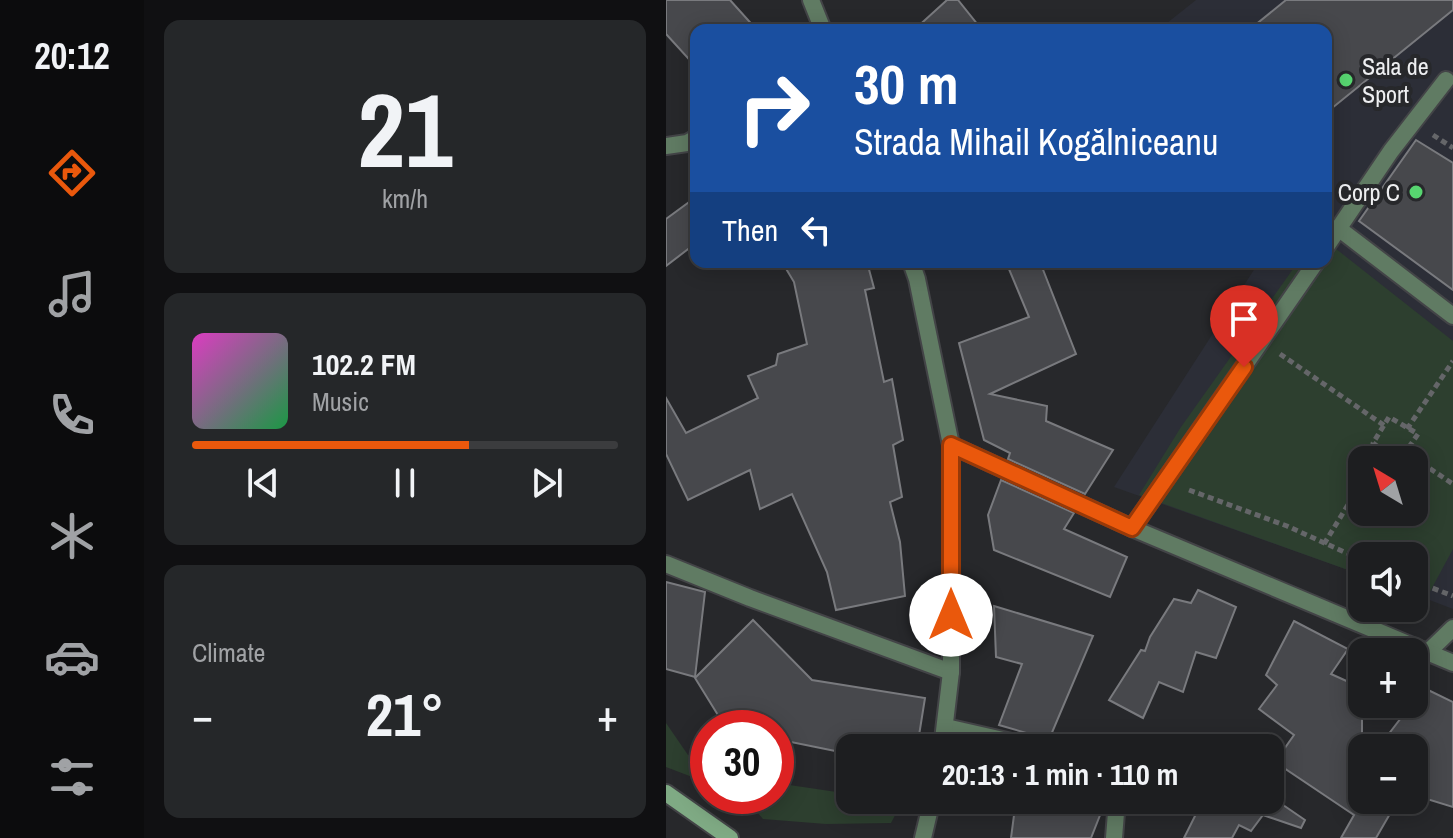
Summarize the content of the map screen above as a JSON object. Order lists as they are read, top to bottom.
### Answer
{
  "places": ["Sala de Sport", "Corp C"],
  "north": "top left",
  "page": {
    "tabs": "20:12",
    "tile": [
      ["21", "km/h"],
      "Climate"
    ],
    "turn": ["30 m", "Strada Mihail Kogălniceanu"],
    "then": "Then",
    "song": ["102.2 FM", "Music"],
    "map_buttons": ["+", "−"],
    "heat": ["−", "21°", "+"],
    "limit": "30",
    "trip": "20:13 · 1 min · 110 m"
  }
}
